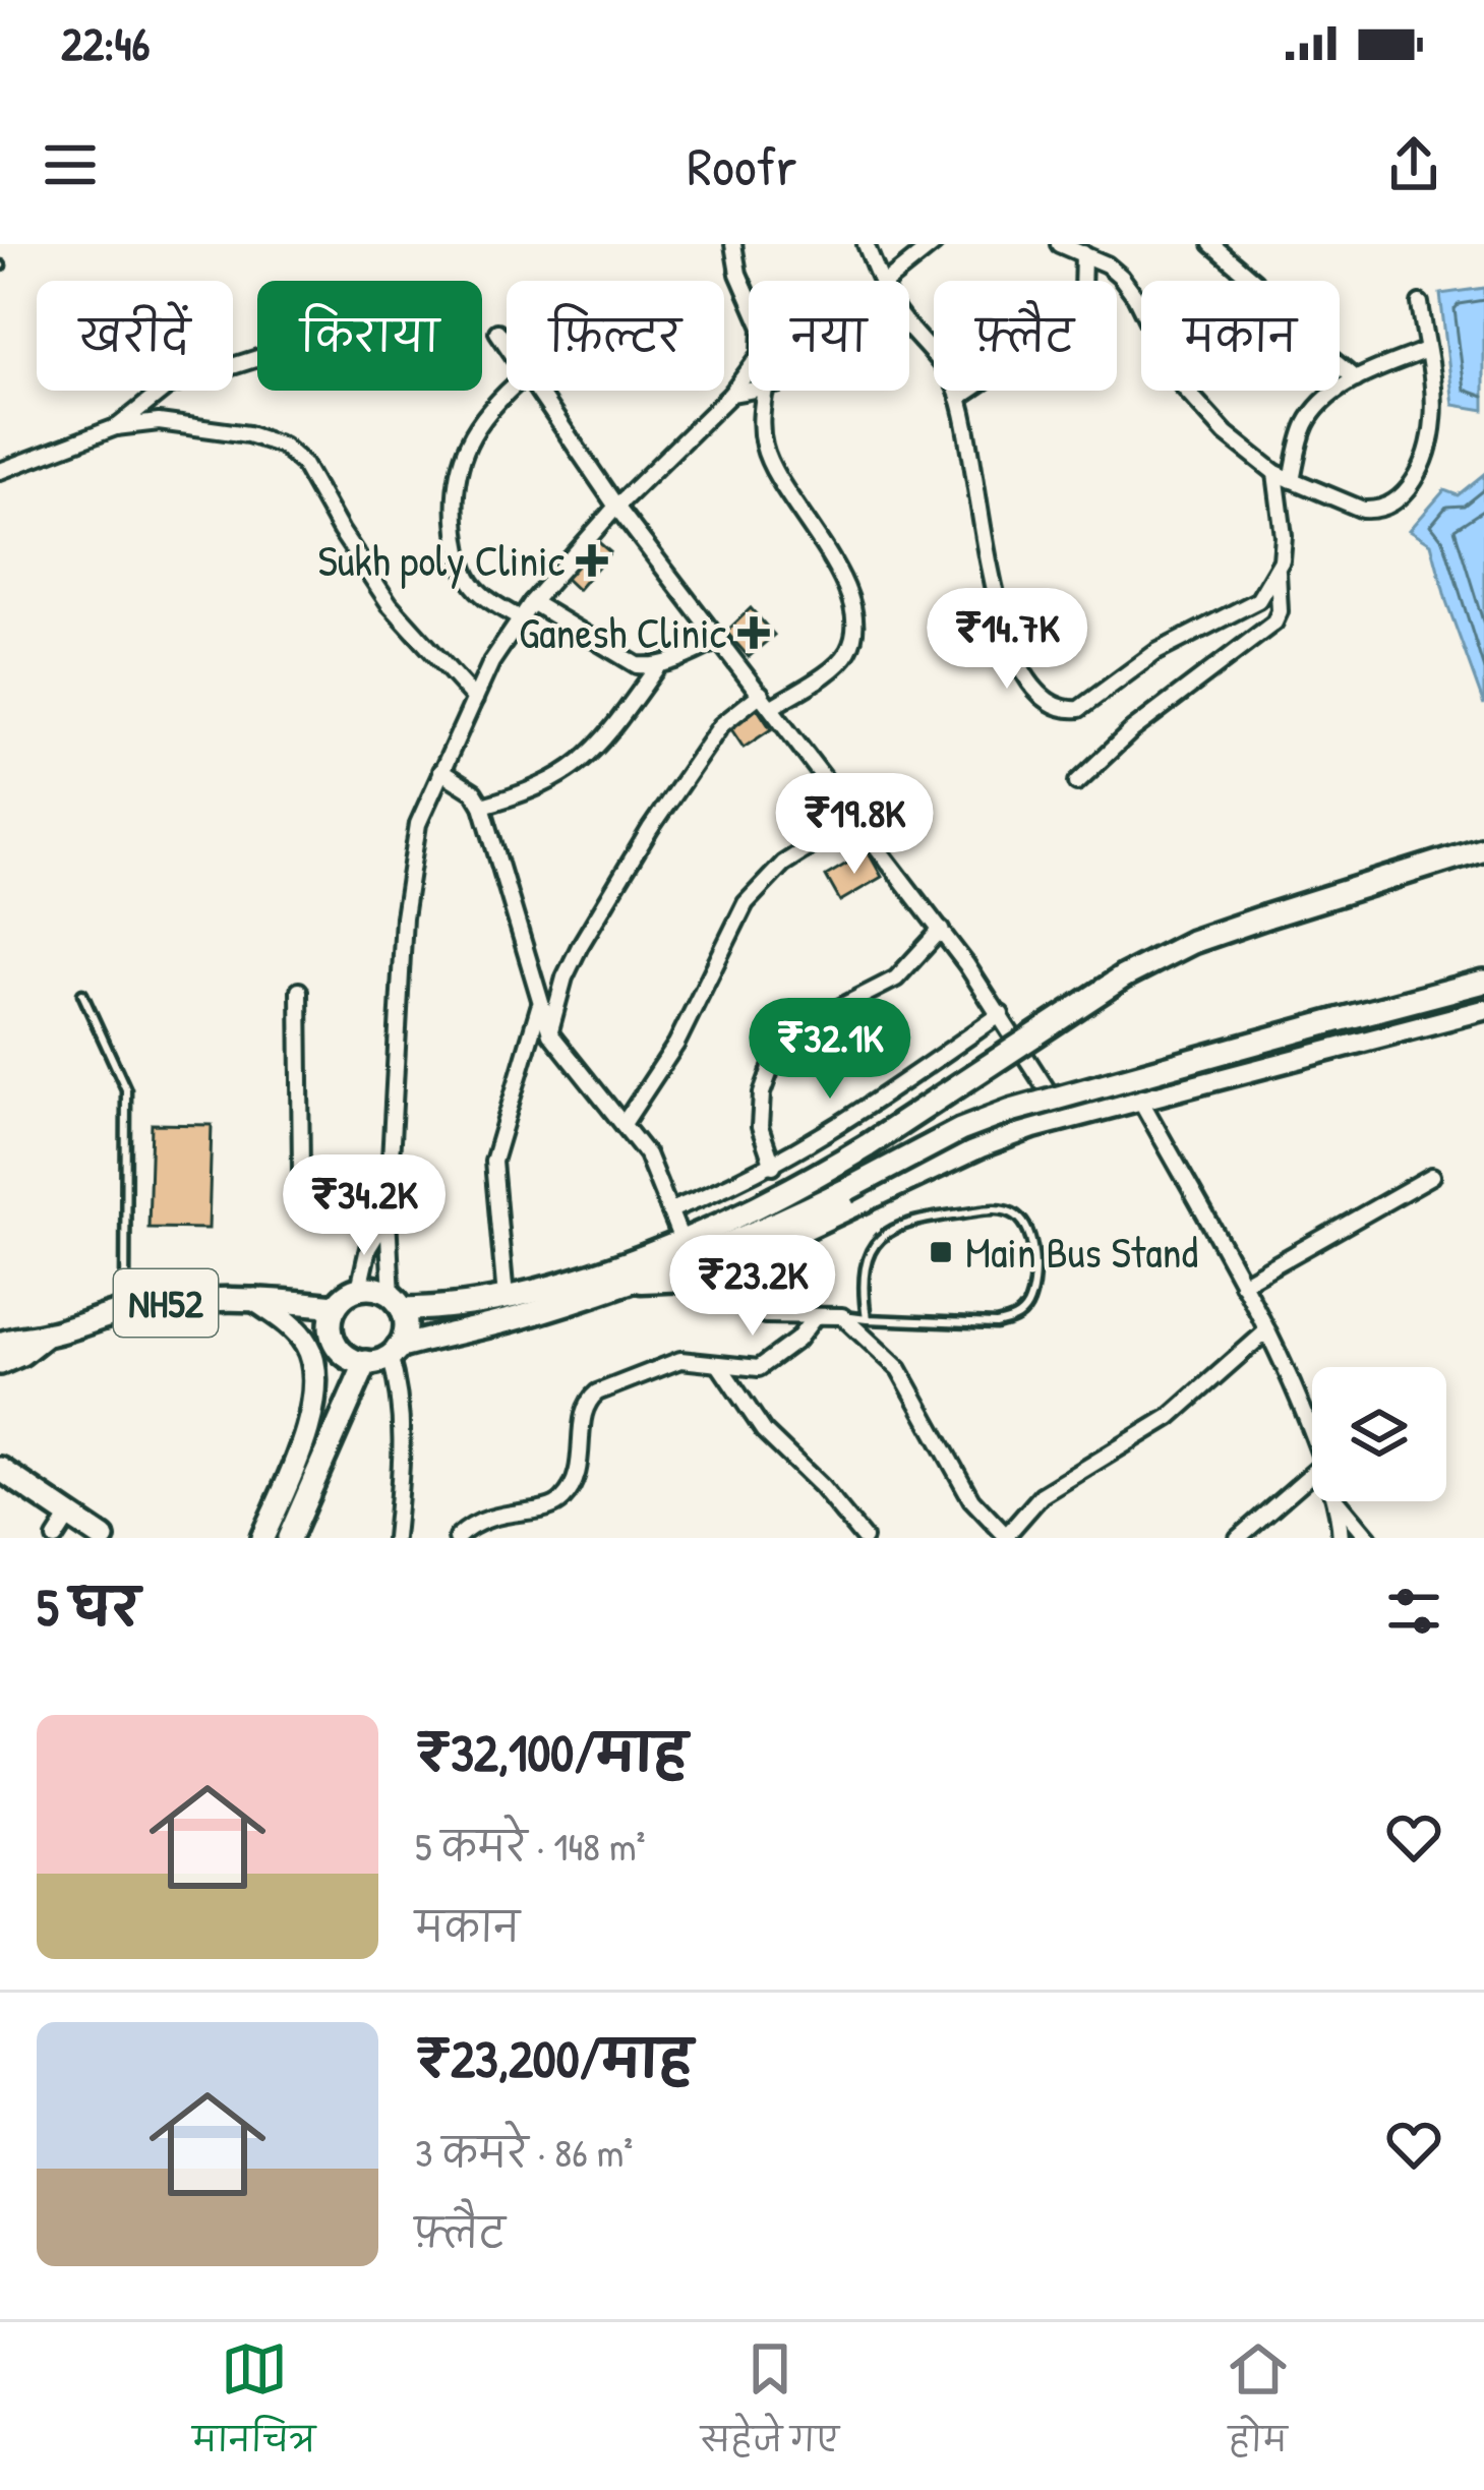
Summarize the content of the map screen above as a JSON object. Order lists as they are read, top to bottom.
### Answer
{
  "streets": {
    "main road": ["NH52"]
  },
  "places": {
    "health": ["Sukh poly Clinic", "Ganesh Clinic"],
    "transit": ["Main Bus Stand"]
  },
  "page": {
    "status": "22:46",
    "header": "Roofr",
    "chip": [
      "खरीदें",
      "किराया",
      "फ़िल्टर",
      "नया",
      "फ़्लैट",
      "मकान"
    ],
    "price": [
      "₹14.7K",
      "₹19.8K",
      "₹32.1K",
      "₹34.2K",
      "₹23.2K"
    ],
    "heading": "5 घर",
    "list": [
      {
        "name": "₹32,100/माह",
        "note": "5 कमरे · 148 m² · मकान"
      },
      {
        "name": "₹23,200/माह",
        "note": "3 कमरे · 86 m² · फ़्लैट"
      }
    ],
    "tabs": ["मानचित्र", "सहेजे गए", "होम"]
  }
}
